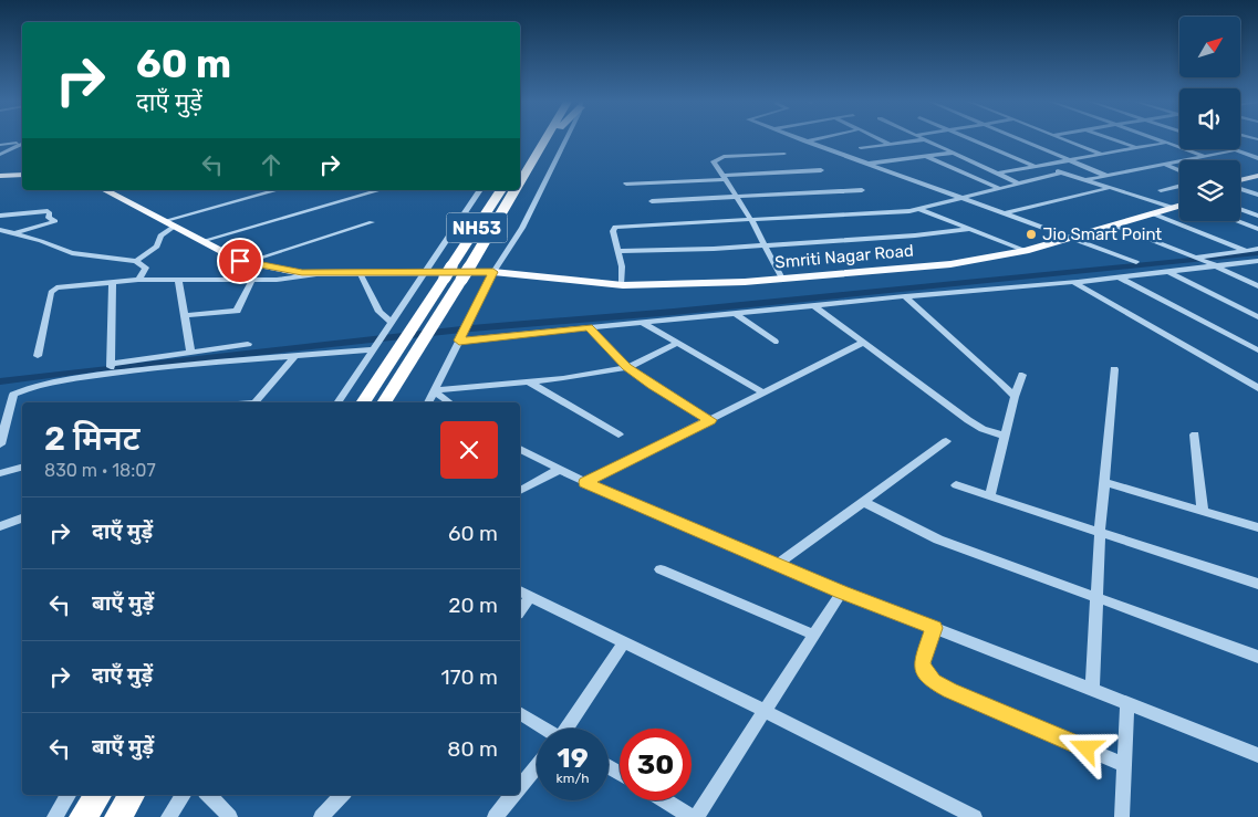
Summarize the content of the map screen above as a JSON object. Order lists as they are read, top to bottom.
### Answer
{
  "streets": {
    "highway": ["NH53"],
    "main road": ["Smriti Nagar Road"]
  },
  "places": ["Jio Smart Point"],
  "north": "top right",
  "page": {
    "turn": ["60 m", "दाएँ मुड़ें"],
    "heading": ["2 मिनट", "830 m · 18:07"],
    "list": [
      {
        "name": "दाएँ मुड़ें",
        "value": "60 m"
      },
      {
        "name": "बाएँ मुड़ें",
        "value": "20 m"
      },
      {
        "name": "दाएँ मुड़ें",
        "value": "170 m"
      },
      {
        "name": "बाएँ मुड़ें",
        "value": "80 m"
      }
    ],
    "speed": "19 km/h",
    "limit": "30"
  }
}
